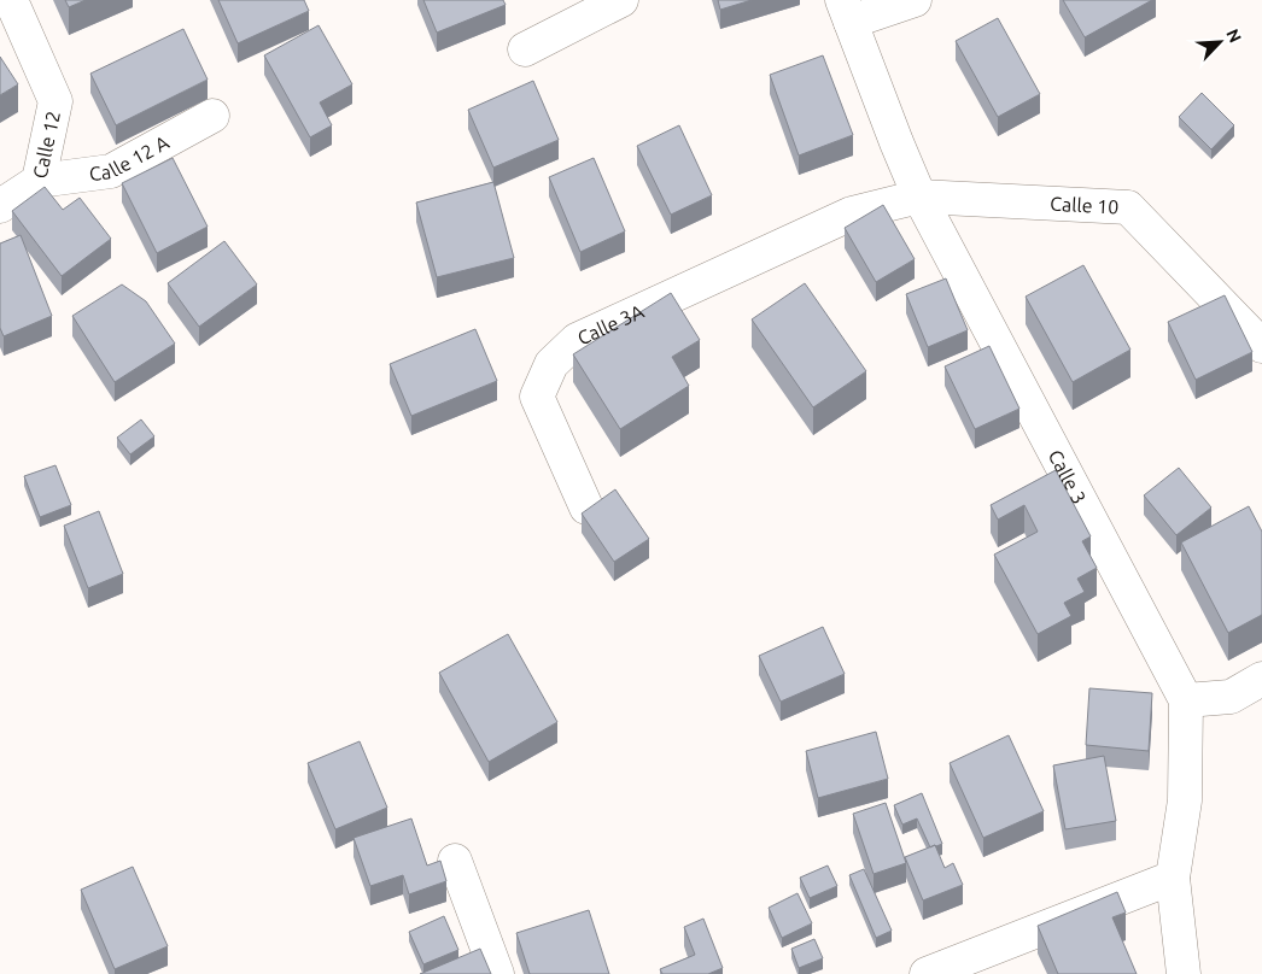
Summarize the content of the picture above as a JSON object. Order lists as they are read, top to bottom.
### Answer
{
  "streets": {
    "street": [
      "Calle 12",
      "Calle 12 A",
      "Calle 10",
      "Calle 3A",
      "Calle 3"
    ]
  },
  "crossings": [
    ["Calle 12", "Calle 12 A"],
    ["Calle 10", "Calle 3A"],
    ["Calle 10", "Calle 3"],
    ["Calle 3A", "Calle 3"]
  ],
  "north": "top right"
}
